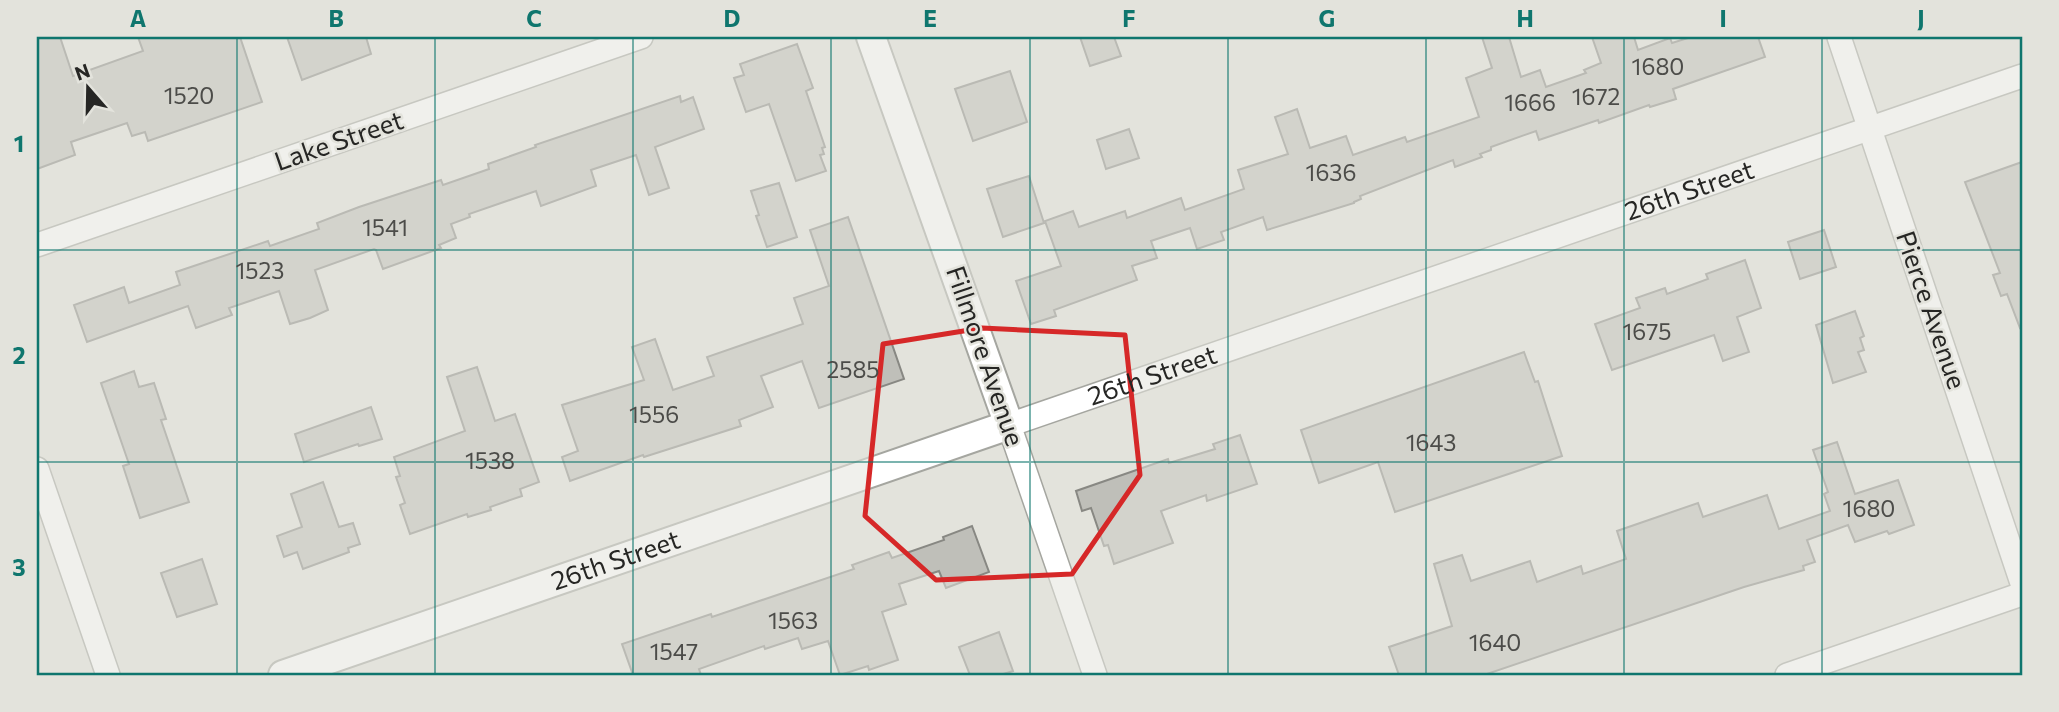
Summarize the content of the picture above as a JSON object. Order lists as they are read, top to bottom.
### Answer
{
  "streets": {
    "street": [
      "Lake Street",
      "26th Street",
      "Pierce Avenue",
      "Fillmore Avenue"
    ]
  },
  "crossings": [
    ["26th Street", "Pierce Avenue"],
    ["26th Street", "Fillmore Avenue"]
  ],
  "house_numbers": [
    "1680",
    "1520",
    "1672",
    "1666",
    "1636",
    "1541",
    "1523",
    "1675",
    "2585",
    "1556",
    "1643",
    "1538",
    "1680",
    "1563",
    "1640",
    "1547"
  ],
  "north": "top",
  "grid": {
    "columns": [
      "A",
      "B",
      "C",
      "D",
      "E",
      "F",
      "G",
      "H",
      "I",
      "J"
    ],
    "rows": ["1", "2", "3"]
  }
}
